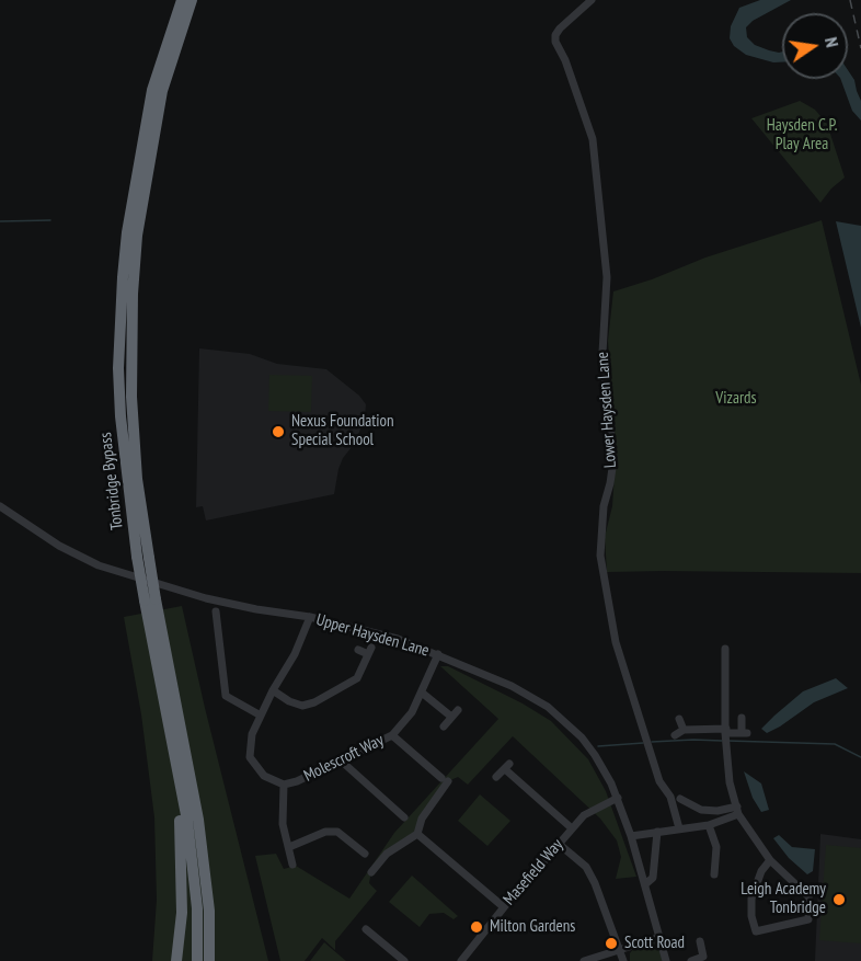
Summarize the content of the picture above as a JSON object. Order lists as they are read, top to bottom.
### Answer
{
  "streets": {
    "highway": ["Tonbridge Bypass"],
    "street": [
      "Lower Haysden Lane",
      "Upper Haysden Lane",
      "Molescroft Way",
      "Masefield Way"
    ]
  },
  "crossings": [
    ["Upper Haysden Lane", "Molescroft Way"],
    ["Upper Haysden Lane", "Masefield Way"]
  ],
  "parks": ["Haysden C.P. Play Area", "Vizards"],
  "places": [
    "Nexus Foundation Special School",
    "Leigh Academy Tonbridge",
    "Milton Gardens",
    "Scott Road"
  ],
  "north": "right"
}
